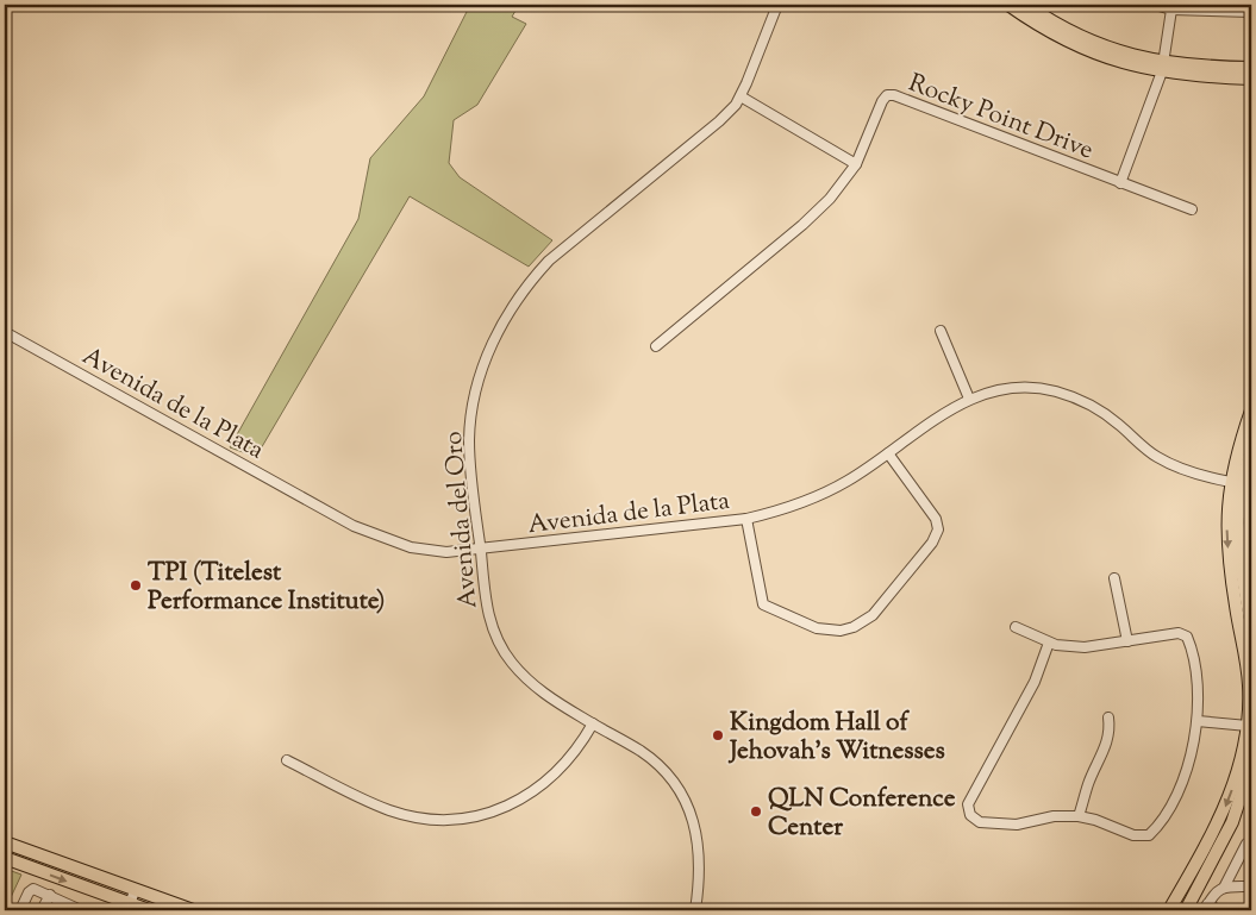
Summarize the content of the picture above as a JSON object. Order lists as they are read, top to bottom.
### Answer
{
  "streets": {
    "street": ["Rocky Point Drive", "Avenida de la Plata", "Avenida del Oro"]
  },
  "crossings": [
    ["Avenida de la Plata", "Avenida del Oro"]
  ],
  "places": ["TPI (Titelest Performance Institute)", "Kingdom Hall of Jehovah's Witnesses", "QLN Conference Center"]
}
